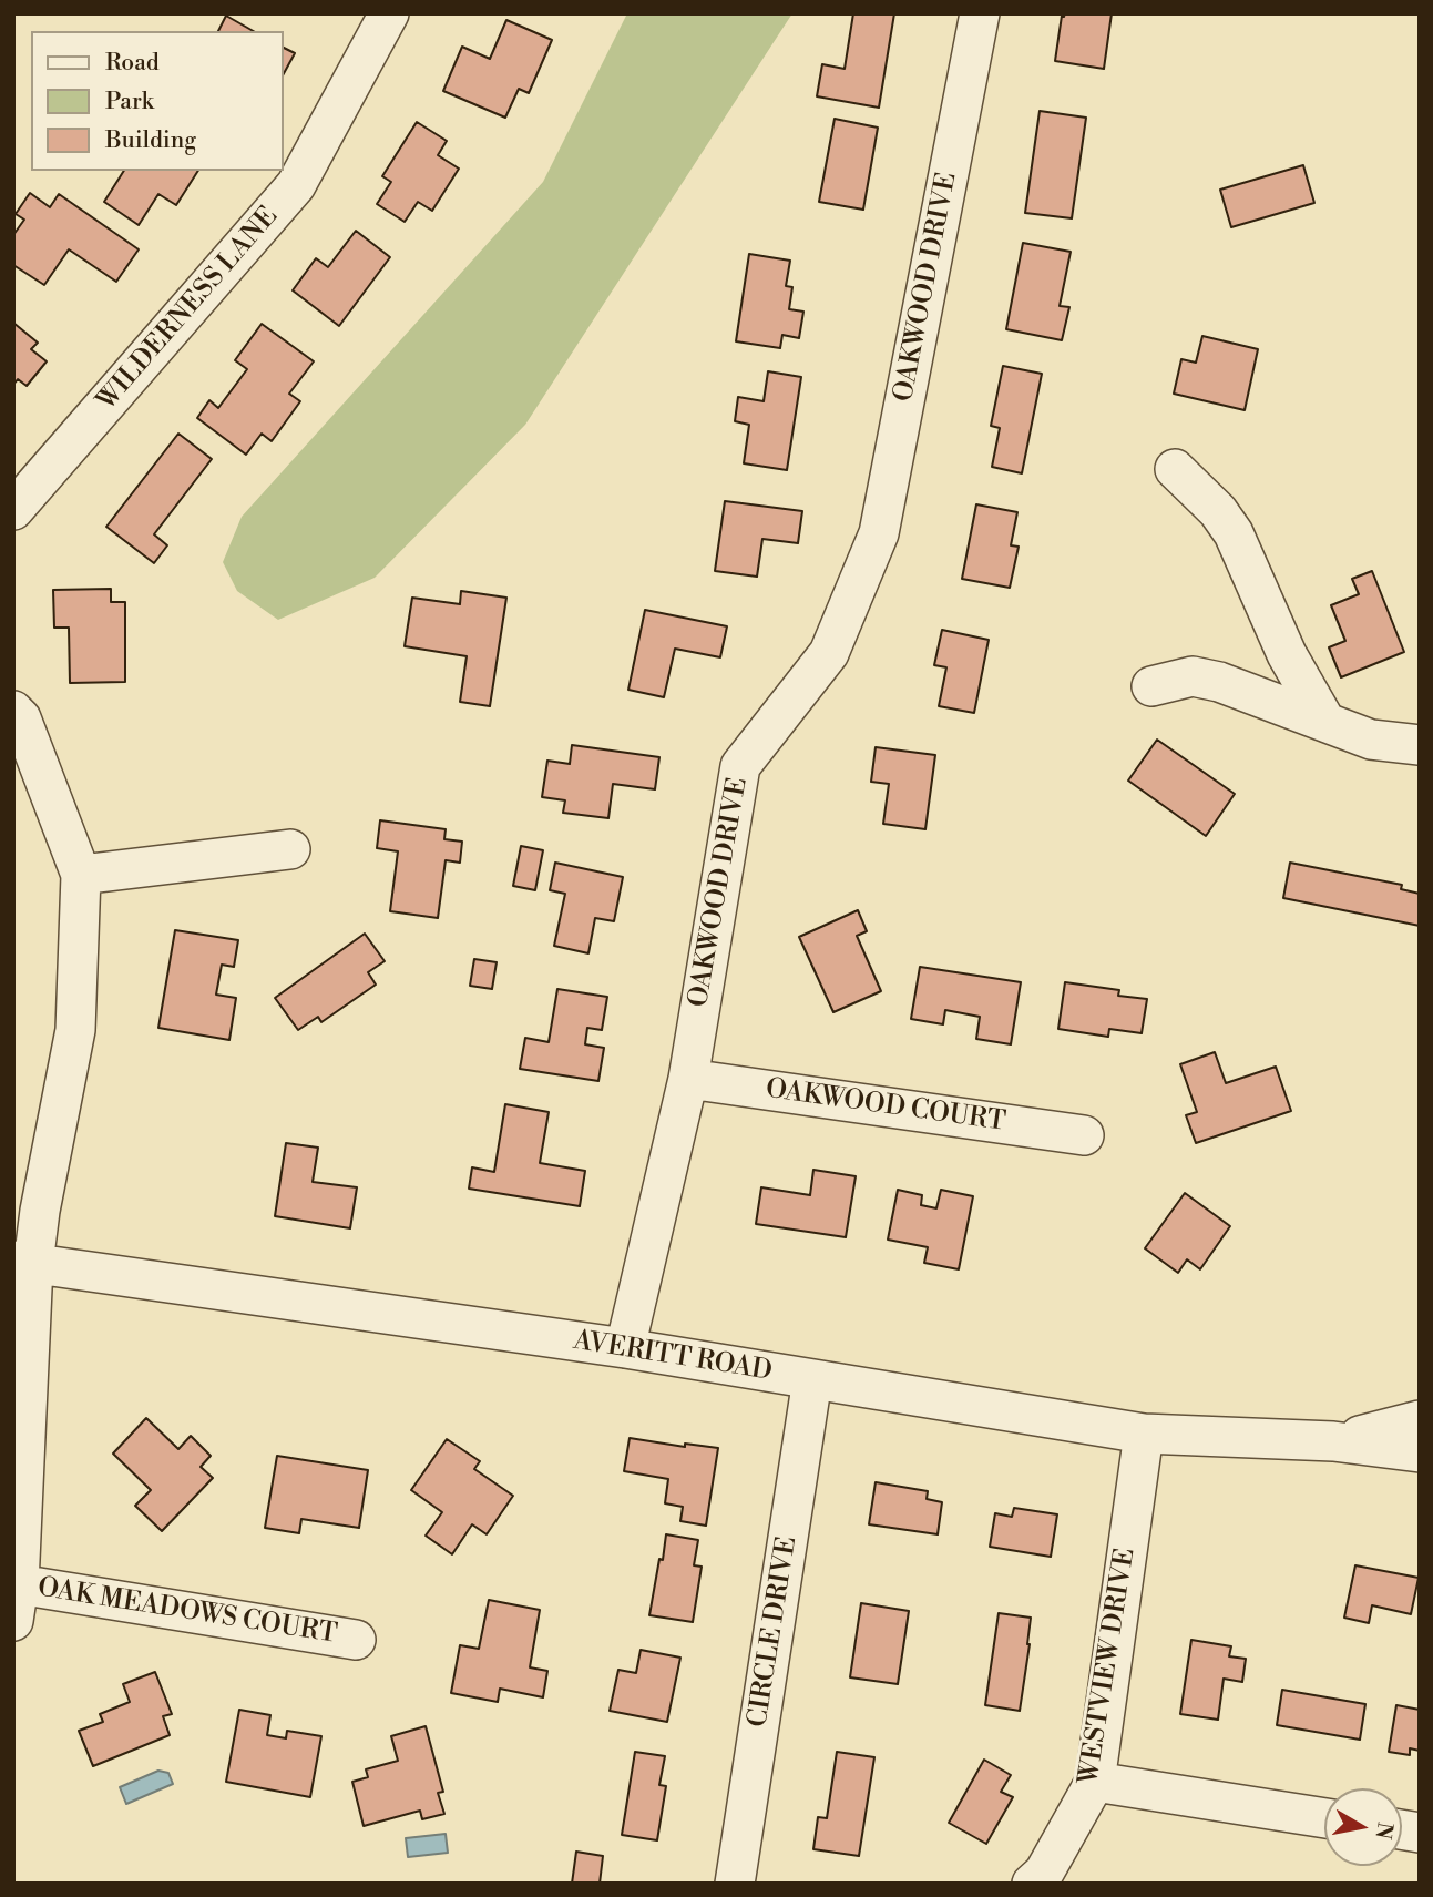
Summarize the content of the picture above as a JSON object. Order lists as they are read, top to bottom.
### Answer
{
  "streets": {
    "street": [
      "OAKWOOD DRIVE",
      "WILDERNESS LANE",
      "OAKWOOD COURT",
      "AVERITT ROAD",
      "OAK MEADOWS COURT",
      "CIRCLE DRIVE",
      "WESTVIEW DRIVE"
    ]
  },
  "crossings": [
    ["OAKWOOD DRIVE", "OAKWOOD COURT"],
    ["OAKWOOD DRIVE", "AVERITT ROAD"],
    ["AVERITT ROAD", "CIRCLE DRIVE"],
    ["AVERITT ROAD", "WESTVIEW DRIVE"]
  ],
  "legend": ["Road", "Park", "Building"],
  "north": "right"
}
